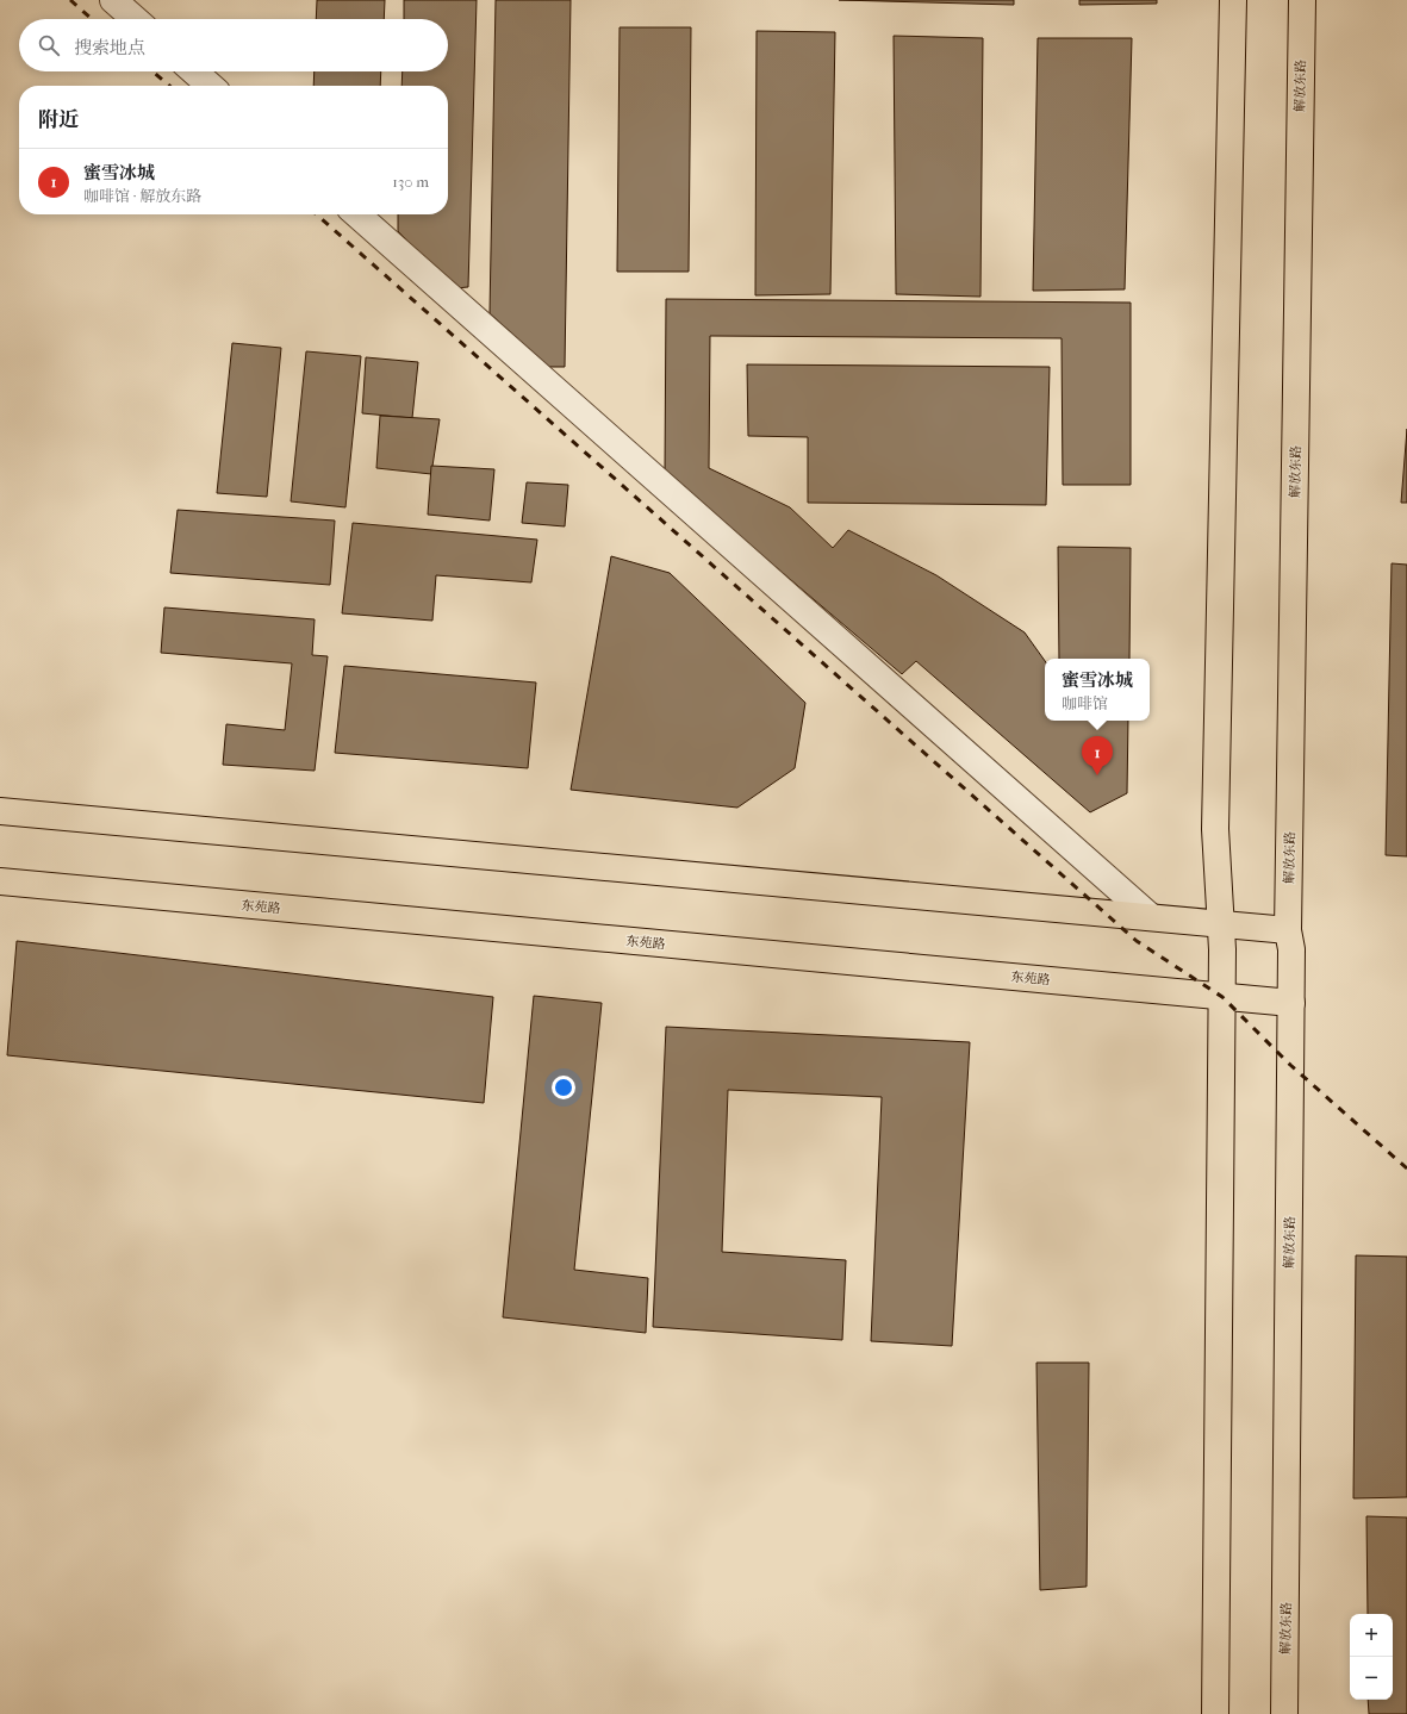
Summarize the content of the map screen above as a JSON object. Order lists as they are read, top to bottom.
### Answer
{
  "streets": {
    "main road": ["解放东路", "东苑路"]
  },
  "crossings": [
    ["解放东路", "东苑路"]
  ],
  "page": {
    "search": "搜索地点",
    "heading": "附近",
    "list": [
      {
        "mark": "1",
        "name": "蜜雪冰城",
        "note": "咖啡馆 · 解放东路",
        "value": "130 m"
      }
    ],
    "popup": ["蜜雪冰城", "咖啡馆"],
    "pins": "1",
    "map_buttons": ["+", "−"]
  }
}
